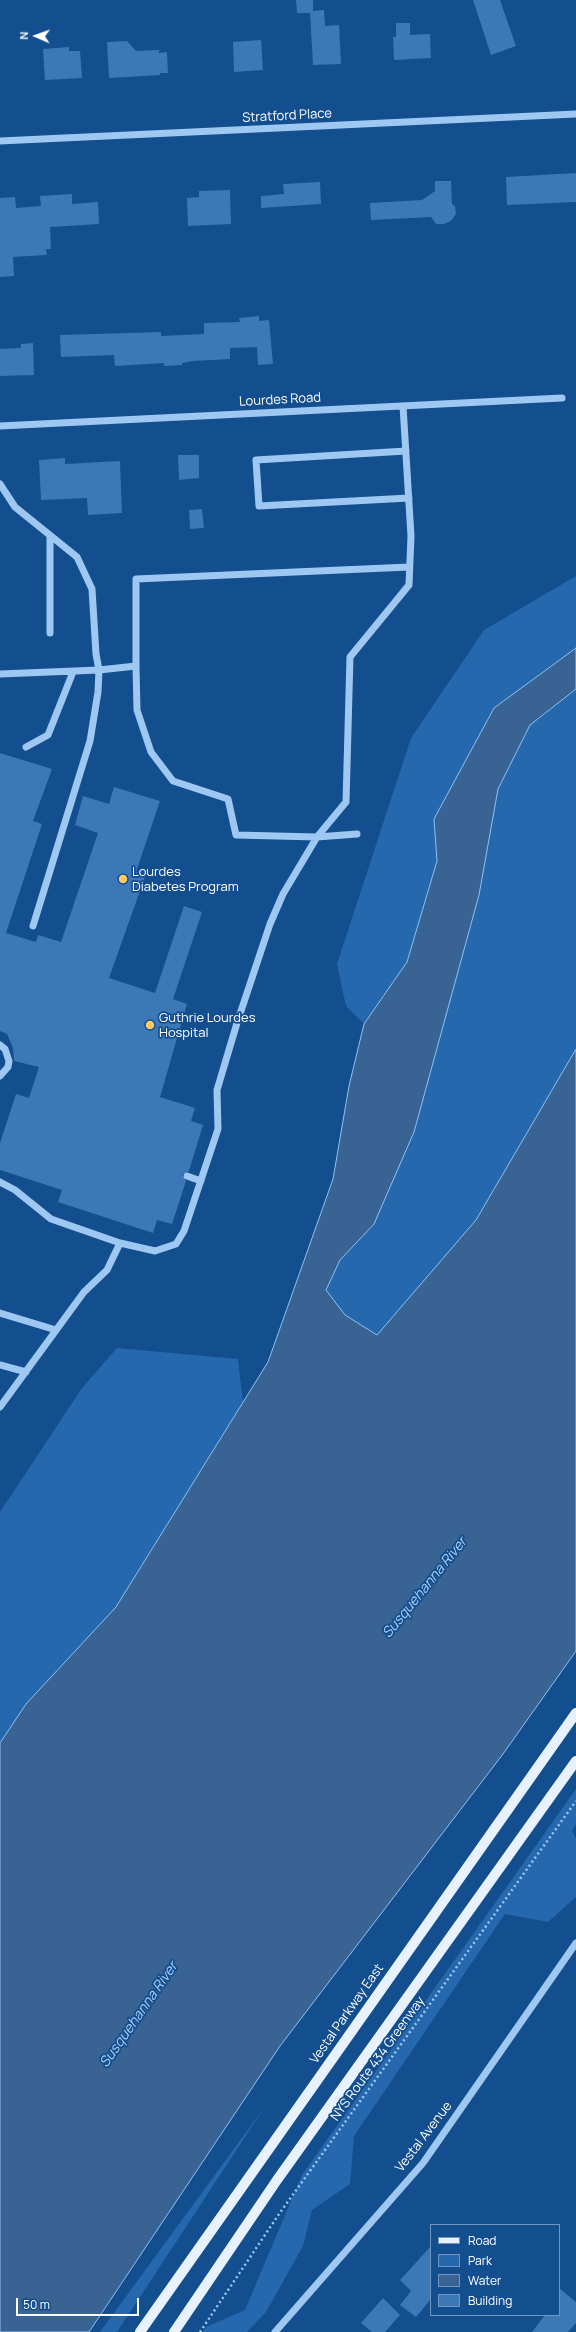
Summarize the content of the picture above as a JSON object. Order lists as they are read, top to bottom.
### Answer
{
  "streets": {
    "main road": ["Vestal Parkway East"],
    "street": ["Stratford Place", "Lourdes Road", "Vestal Avenue"],
    "path": ["NYS Route 434 Greenway"]
  },
  "water": ["Susquehanna River"],
  "places": ["Lourdes Diabetes Program", "Guthrie Lourdes Hospital"],
  "legend": [
    "Road",
    "Park",
    "Water",
    "Building"
  ],
  "scale_bar": "50 m",
  "north": "left"
}
